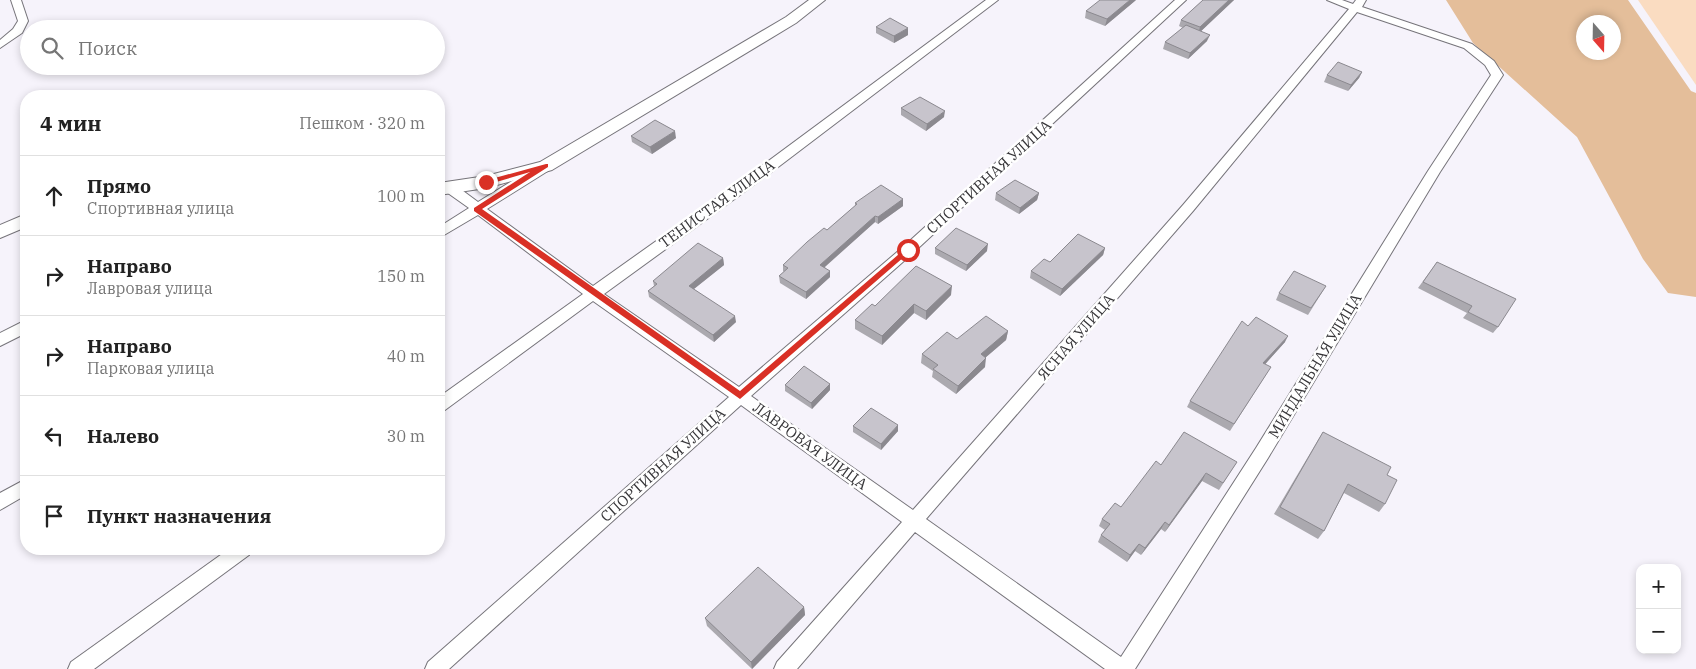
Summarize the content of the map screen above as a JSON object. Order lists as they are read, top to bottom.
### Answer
{
  "streets": {
    "street": [
      "СПОРТИВНАЯ УЛИЦА",
      "ТЕНИСТАЯ УЛИЦА",
      "ЯСНАЯ УЛИЦА",
      "МИНДАЛЬНАЯ УЛИЦА",
      "ЛАВРОВАЯ УЛИЦА"
    ]
  },
  "crossings": [
    ["СПОРТИВНАЯ УЛИЦА", "ЛАВРОВАЯ УЛИЦА"],
    ["ТЕНИСТАЯ УЛИЦА", "ЛАВРОВАЯ УЛИЦА"],
    ["ЯСНАЯ УЛИЦА", "МИНДАЛЬНАЯ УЛИЦА"],
    ["ЯСНАЯ УЛИЦА", "ЛАВРОВАЯ УЛИЦА"],
    ["МИНДАЛЬНАЯ УЛИЦА", "ЛАВРОВАЯ УЛИЦА"]
  ],
  "north": "bottom",
  "page": {
    "search": "Поиск",
    "heading": ["4 мин", "Пешком · 320 m"],
    "list": [
      ["Прямо", "Спортивная улица", "100 m"],
      ["Направо", "Лавровая улица", "150 m"],
      ["Направо", "Парковая улица", "40 m"],
      ["Налево", "30 m"],
      "Пункт назначения"
    ],
    "map_buttons": ["+", "−"]
  }
}
